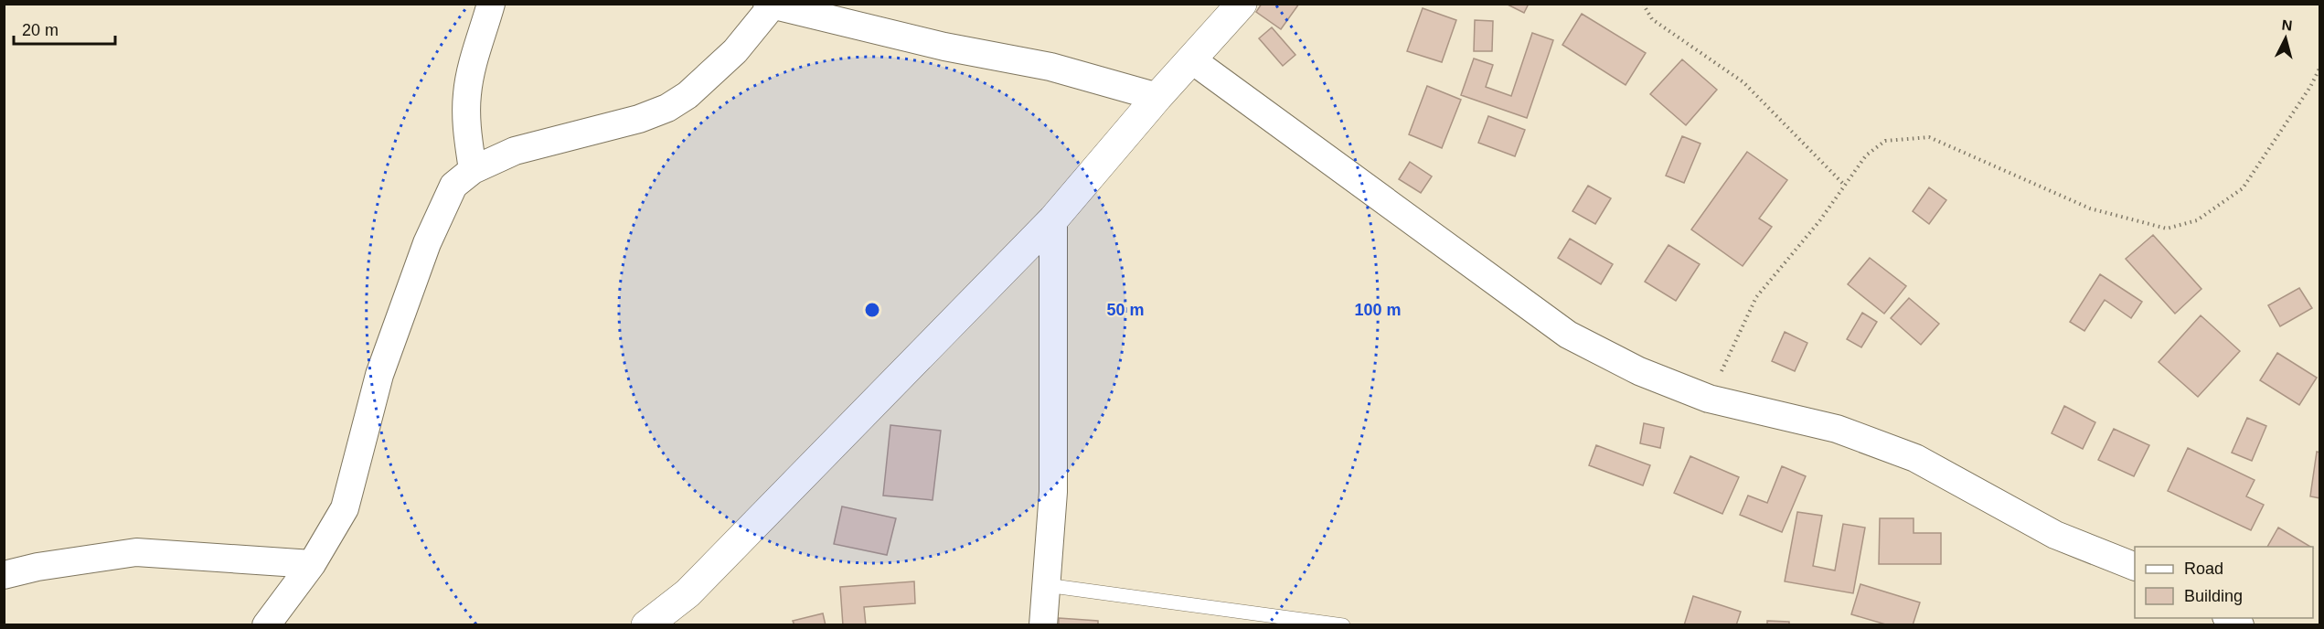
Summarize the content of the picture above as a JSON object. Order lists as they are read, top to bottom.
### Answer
{
  "legend": ["Road", "Building"],
  "scale_bar": "20 m",
  "north": "top",
  "rings": ["50 m", "100 m"]
}
